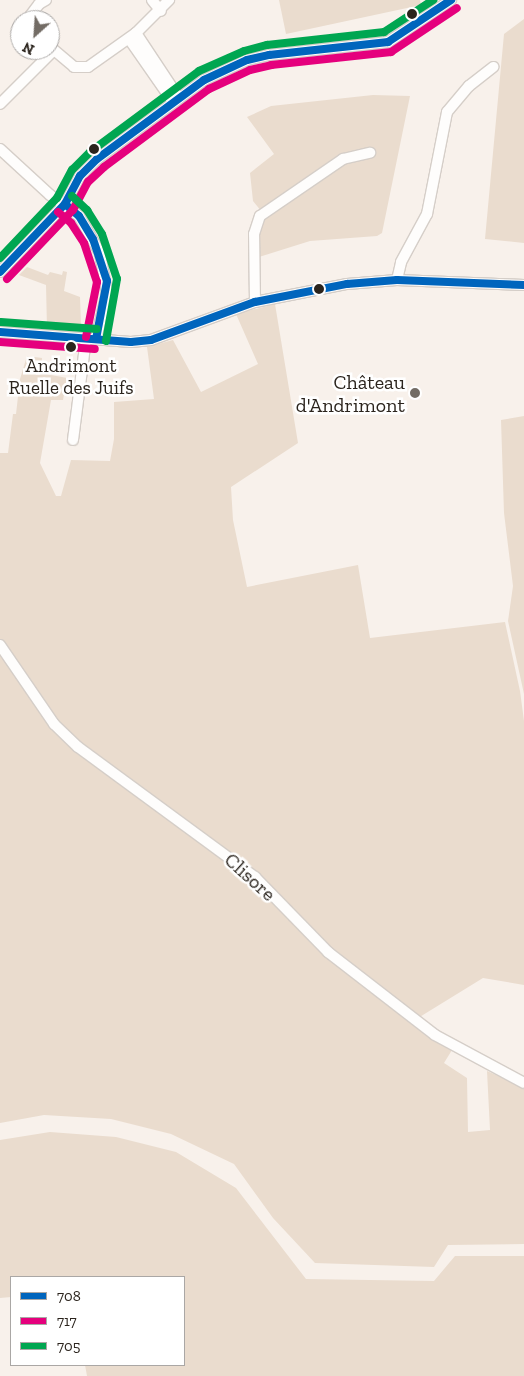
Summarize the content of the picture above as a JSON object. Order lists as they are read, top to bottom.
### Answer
{
  "streets": {
    "street": ["Clisore"]
  },
  "places": ["Andrimont Ruelle des Juifs", "Château d'Andrimont"],
  "lines": ["transit line 708", "transit line 705", "transit line 717"],
  "legend": ["708", "717", "705"],
  "north": "bottom left"
}
